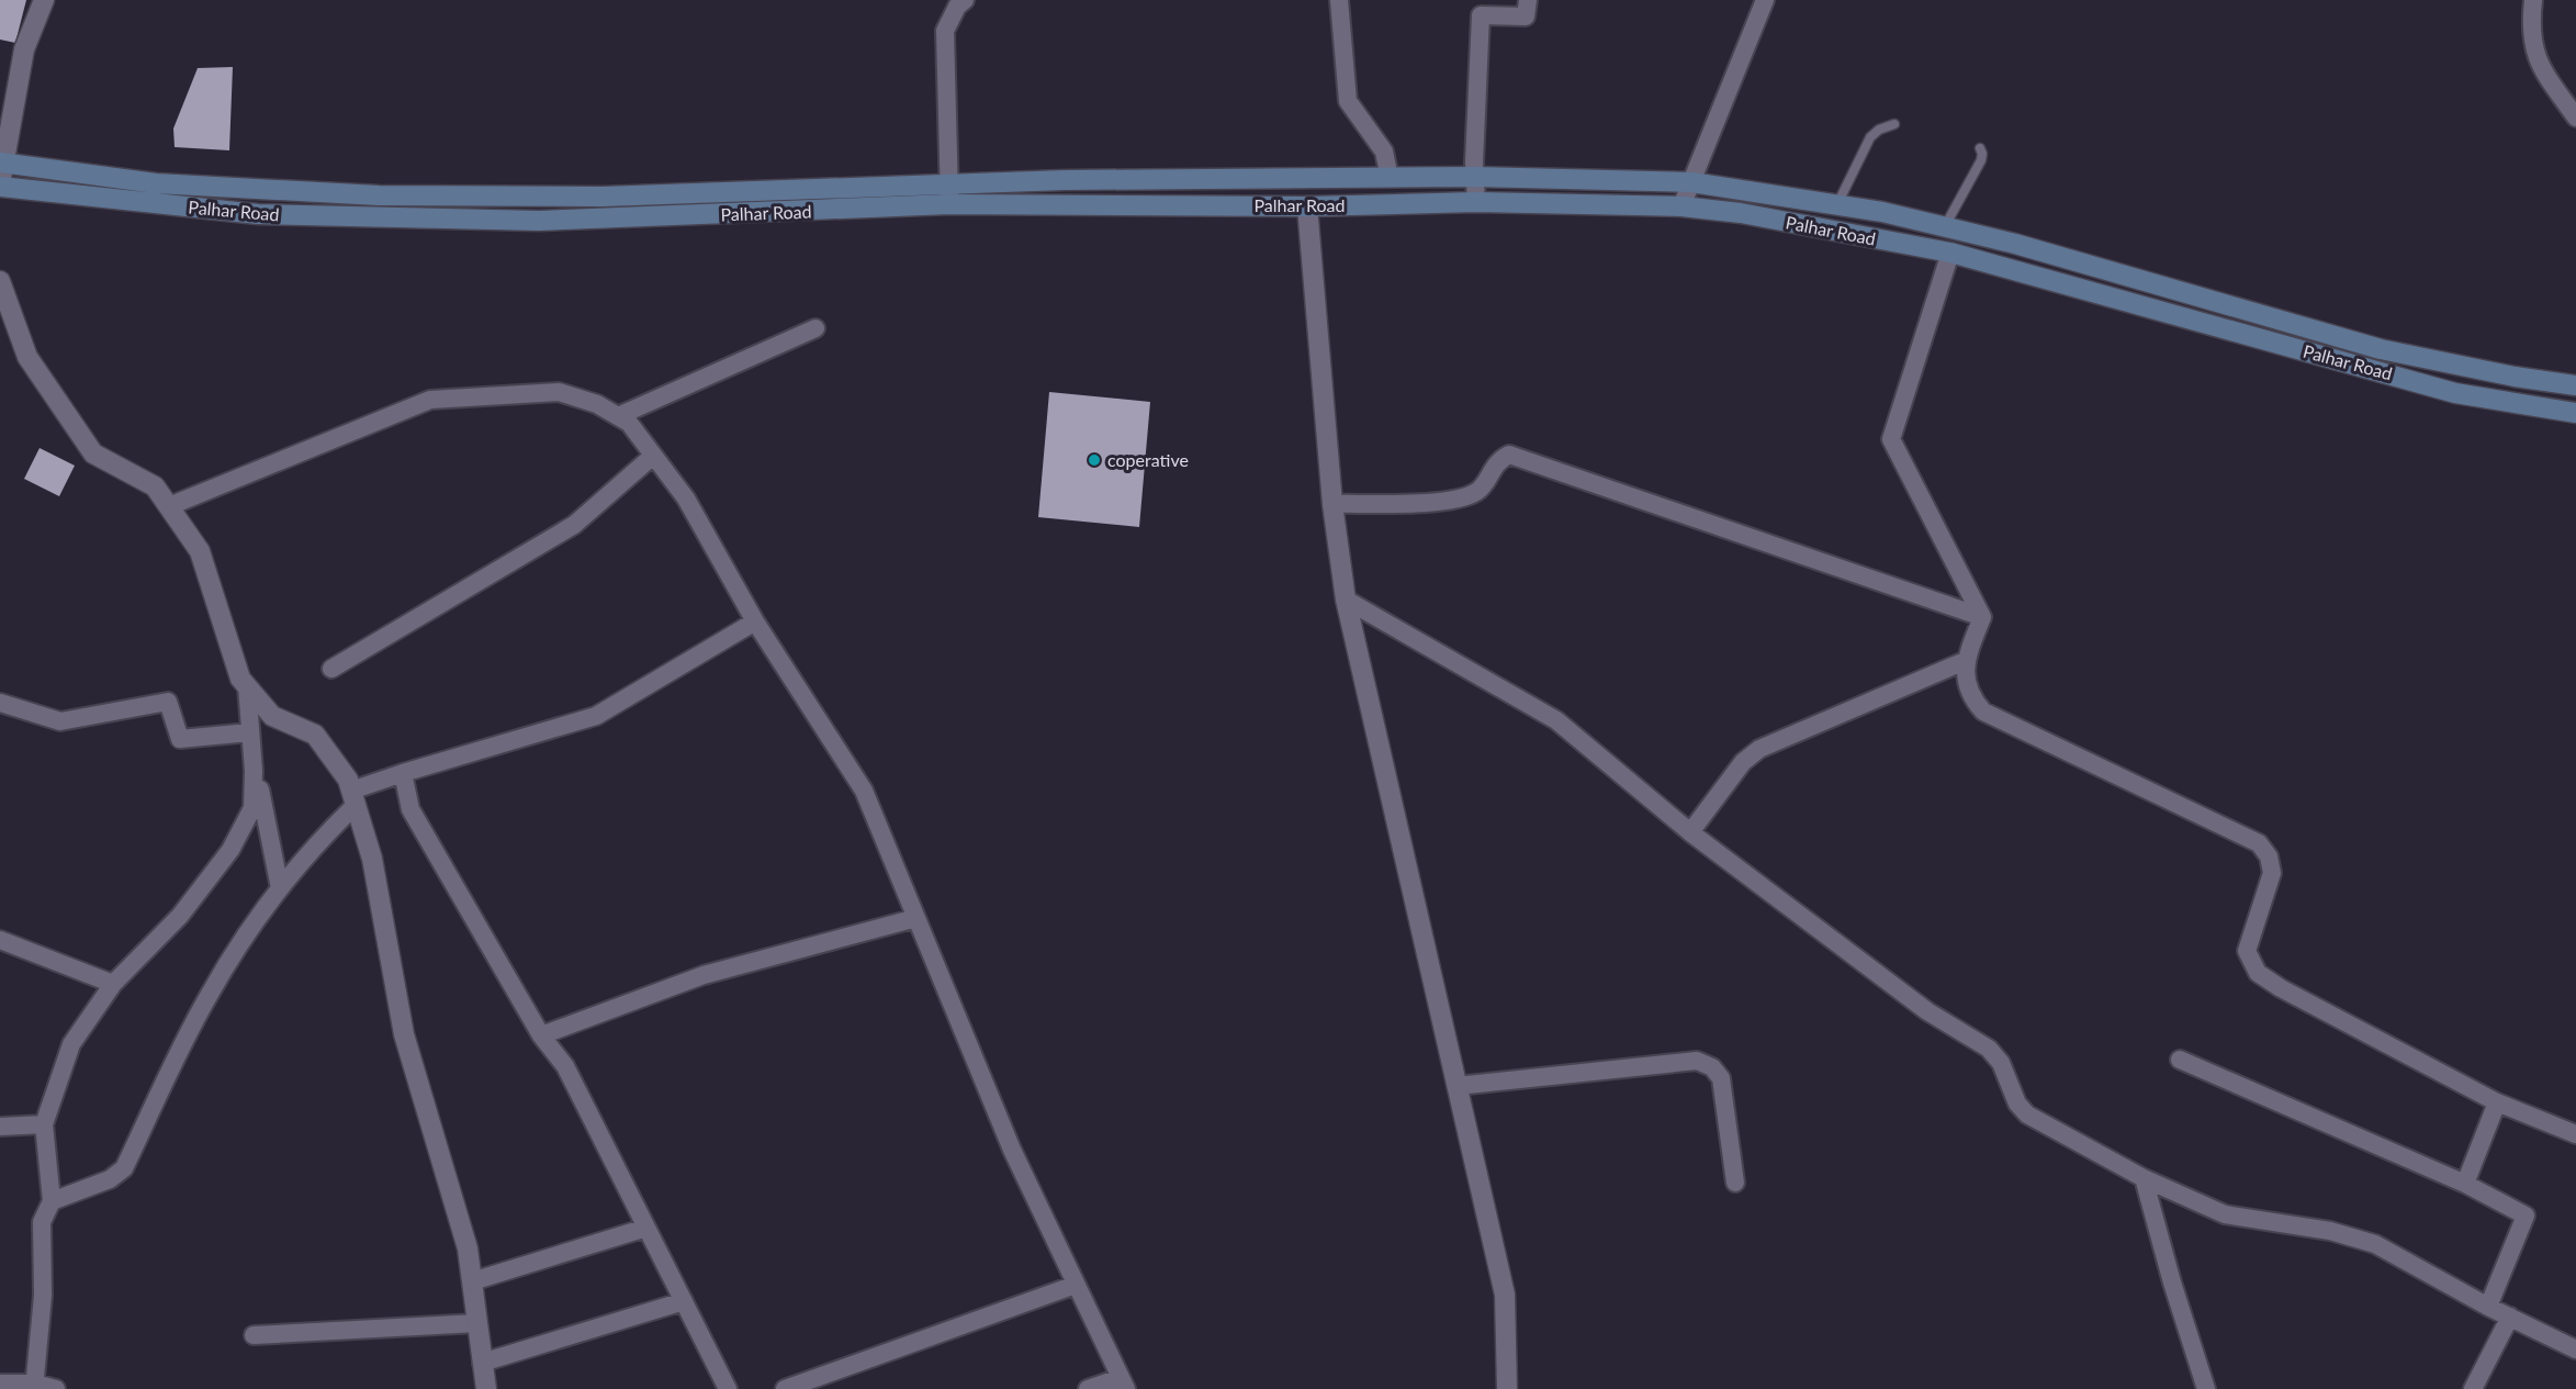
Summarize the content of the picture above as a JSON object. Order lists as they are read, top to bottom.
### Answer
{
  "streets": {
    "main road": ["Palhar Road"]
  },
  "places": ["coperative"]
}
